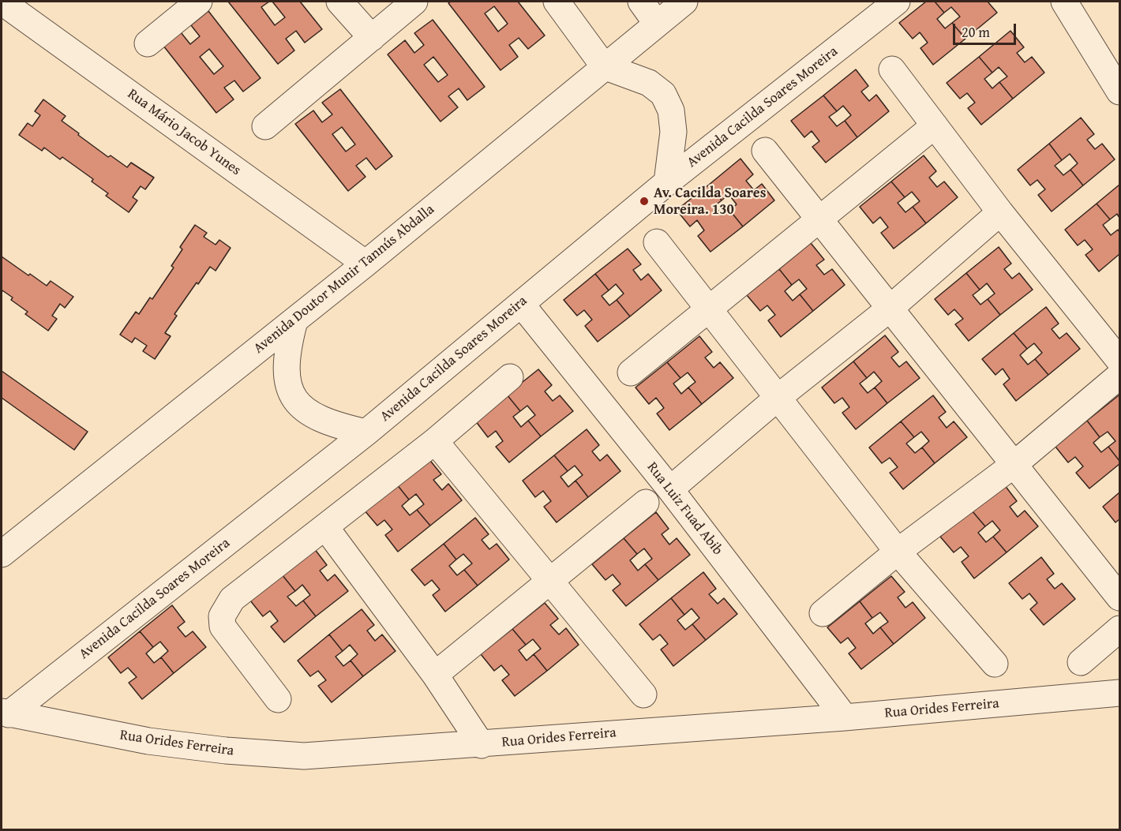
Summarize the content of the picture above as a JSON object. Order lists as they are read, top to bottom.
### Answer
{
  "streets": {
    "street": [
      "Avenida Cacilda Soares Moreira",
      "Rua Mário Jacob Yunes",
      "Avenida Doutor Munir Tannús Abdalla",
      "Rua Luiz Fuad Abib",
      "Rua Orides Ferreira"
    ]
  },
  "crossings": [
    ["Avenida Cacilda Soares Moreira", "Rua Luiz Fuad Abib"],
    ["Avenida Cacilda Soares Moreira", "Rua Orides Ferreira"],
    ["Rua Mário Jacob Yunes", "Avenida Doutor Munir Tannús Abdalla"],
    ["Rua Luiz Fuad Abib", "Rua Orides Ferreira"]
  ],
  "places": ["Av. Cacilda Soares Moreira. 130"],
  "scale_bar": "20 m"
}
